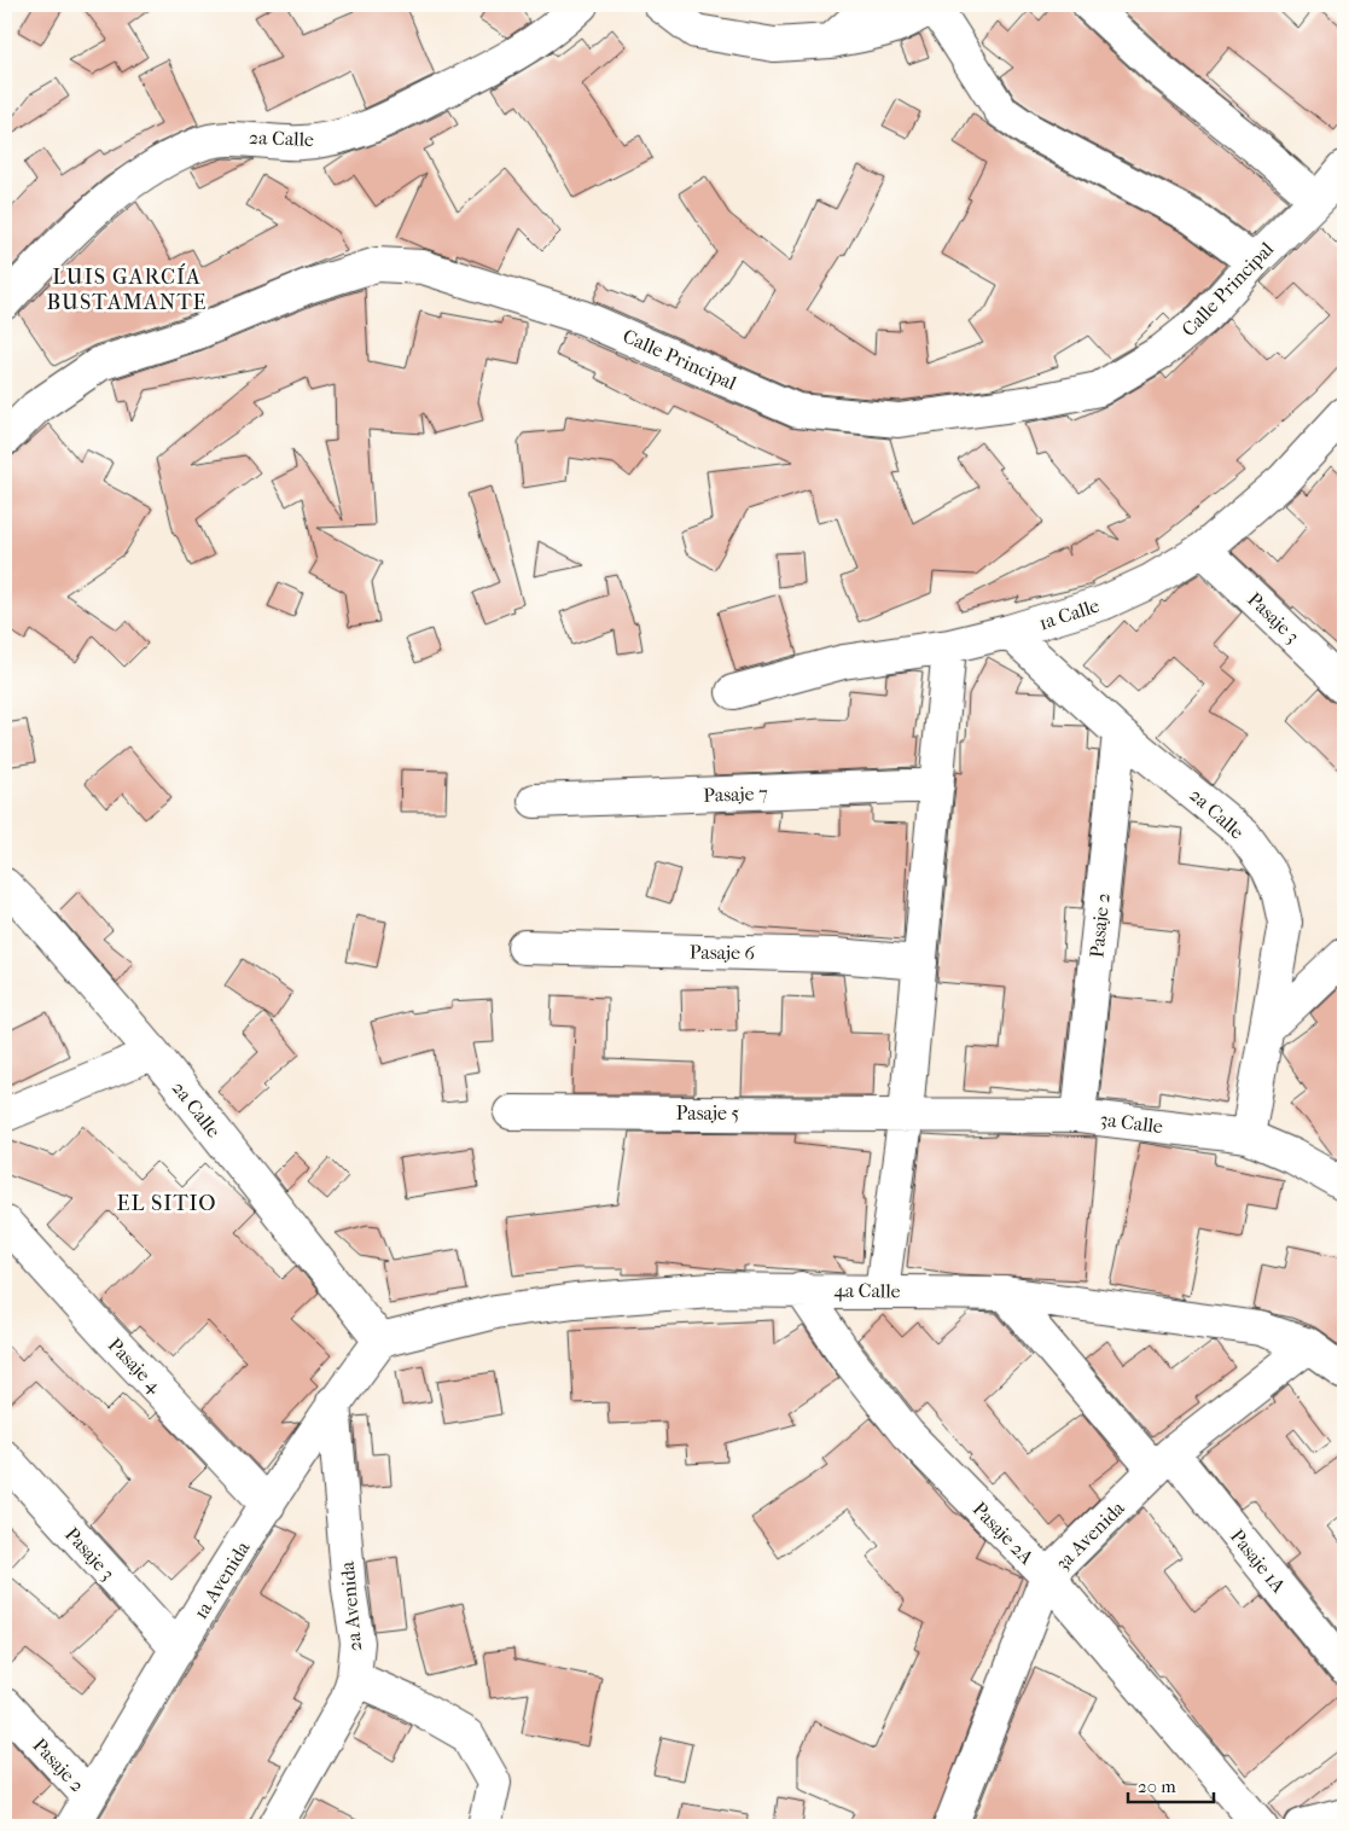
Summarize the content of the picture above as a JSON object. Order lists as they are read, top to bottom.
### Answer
{
  "streets": {
    "street": [
      "2a Calle",
      "Calle Principal",
      "1a Calle",
      "Pasaje 3",
      "Pasaje 7",
      "Pasaje 2",
      "Pasaje 6",
      "Pasaje 5",
      "3a Calle",
      "4a Calle",
      "Pasaje 4",
      "Pasaje 2A",
      "3a Avenida",
      "Pasaje 1A",
      "1a Avenida",
      "2a Avenida"
    ]
  },
  "crossings": [
    ["2a Calle", "1a Calle"],
    ["2a Calle", "Pasaje 2"],
    ["2a Calle", "3a Calle"],
    ["2a Calle", "4a Calle"],
    ["2a Calle", "1a Avenida"],
    ["1a Calle", "Pasaje 3"],
    ["Pasaje 3", "1a Avenida"],
    ["Pasaje 2", "3a Calle"],
    ["Pasaje 2", "1a Avenida"],
    ["Pasaje 5", "3a Calle"],
    ["4a Calle", "Pasaje 2A"],
    ["4a Calle", "3a Avenida"],
    ["4a Calle", "Pasaje 1A"],
    ["4a Calle", "1a Avenida"],
    ["Pasaje 4", "1a Avenida"],
    ["Pasaje 2A", "3a Avenida"],
    ["3a Avenida", "Pasaje 1A"],
    ["1a Avenida", "2a Avenida"]
  ],
  "districts": ["LUIS GARCÍA BUSTAMANTE", "EL SITIO"],
  "scale_bar": "20 m"
}
